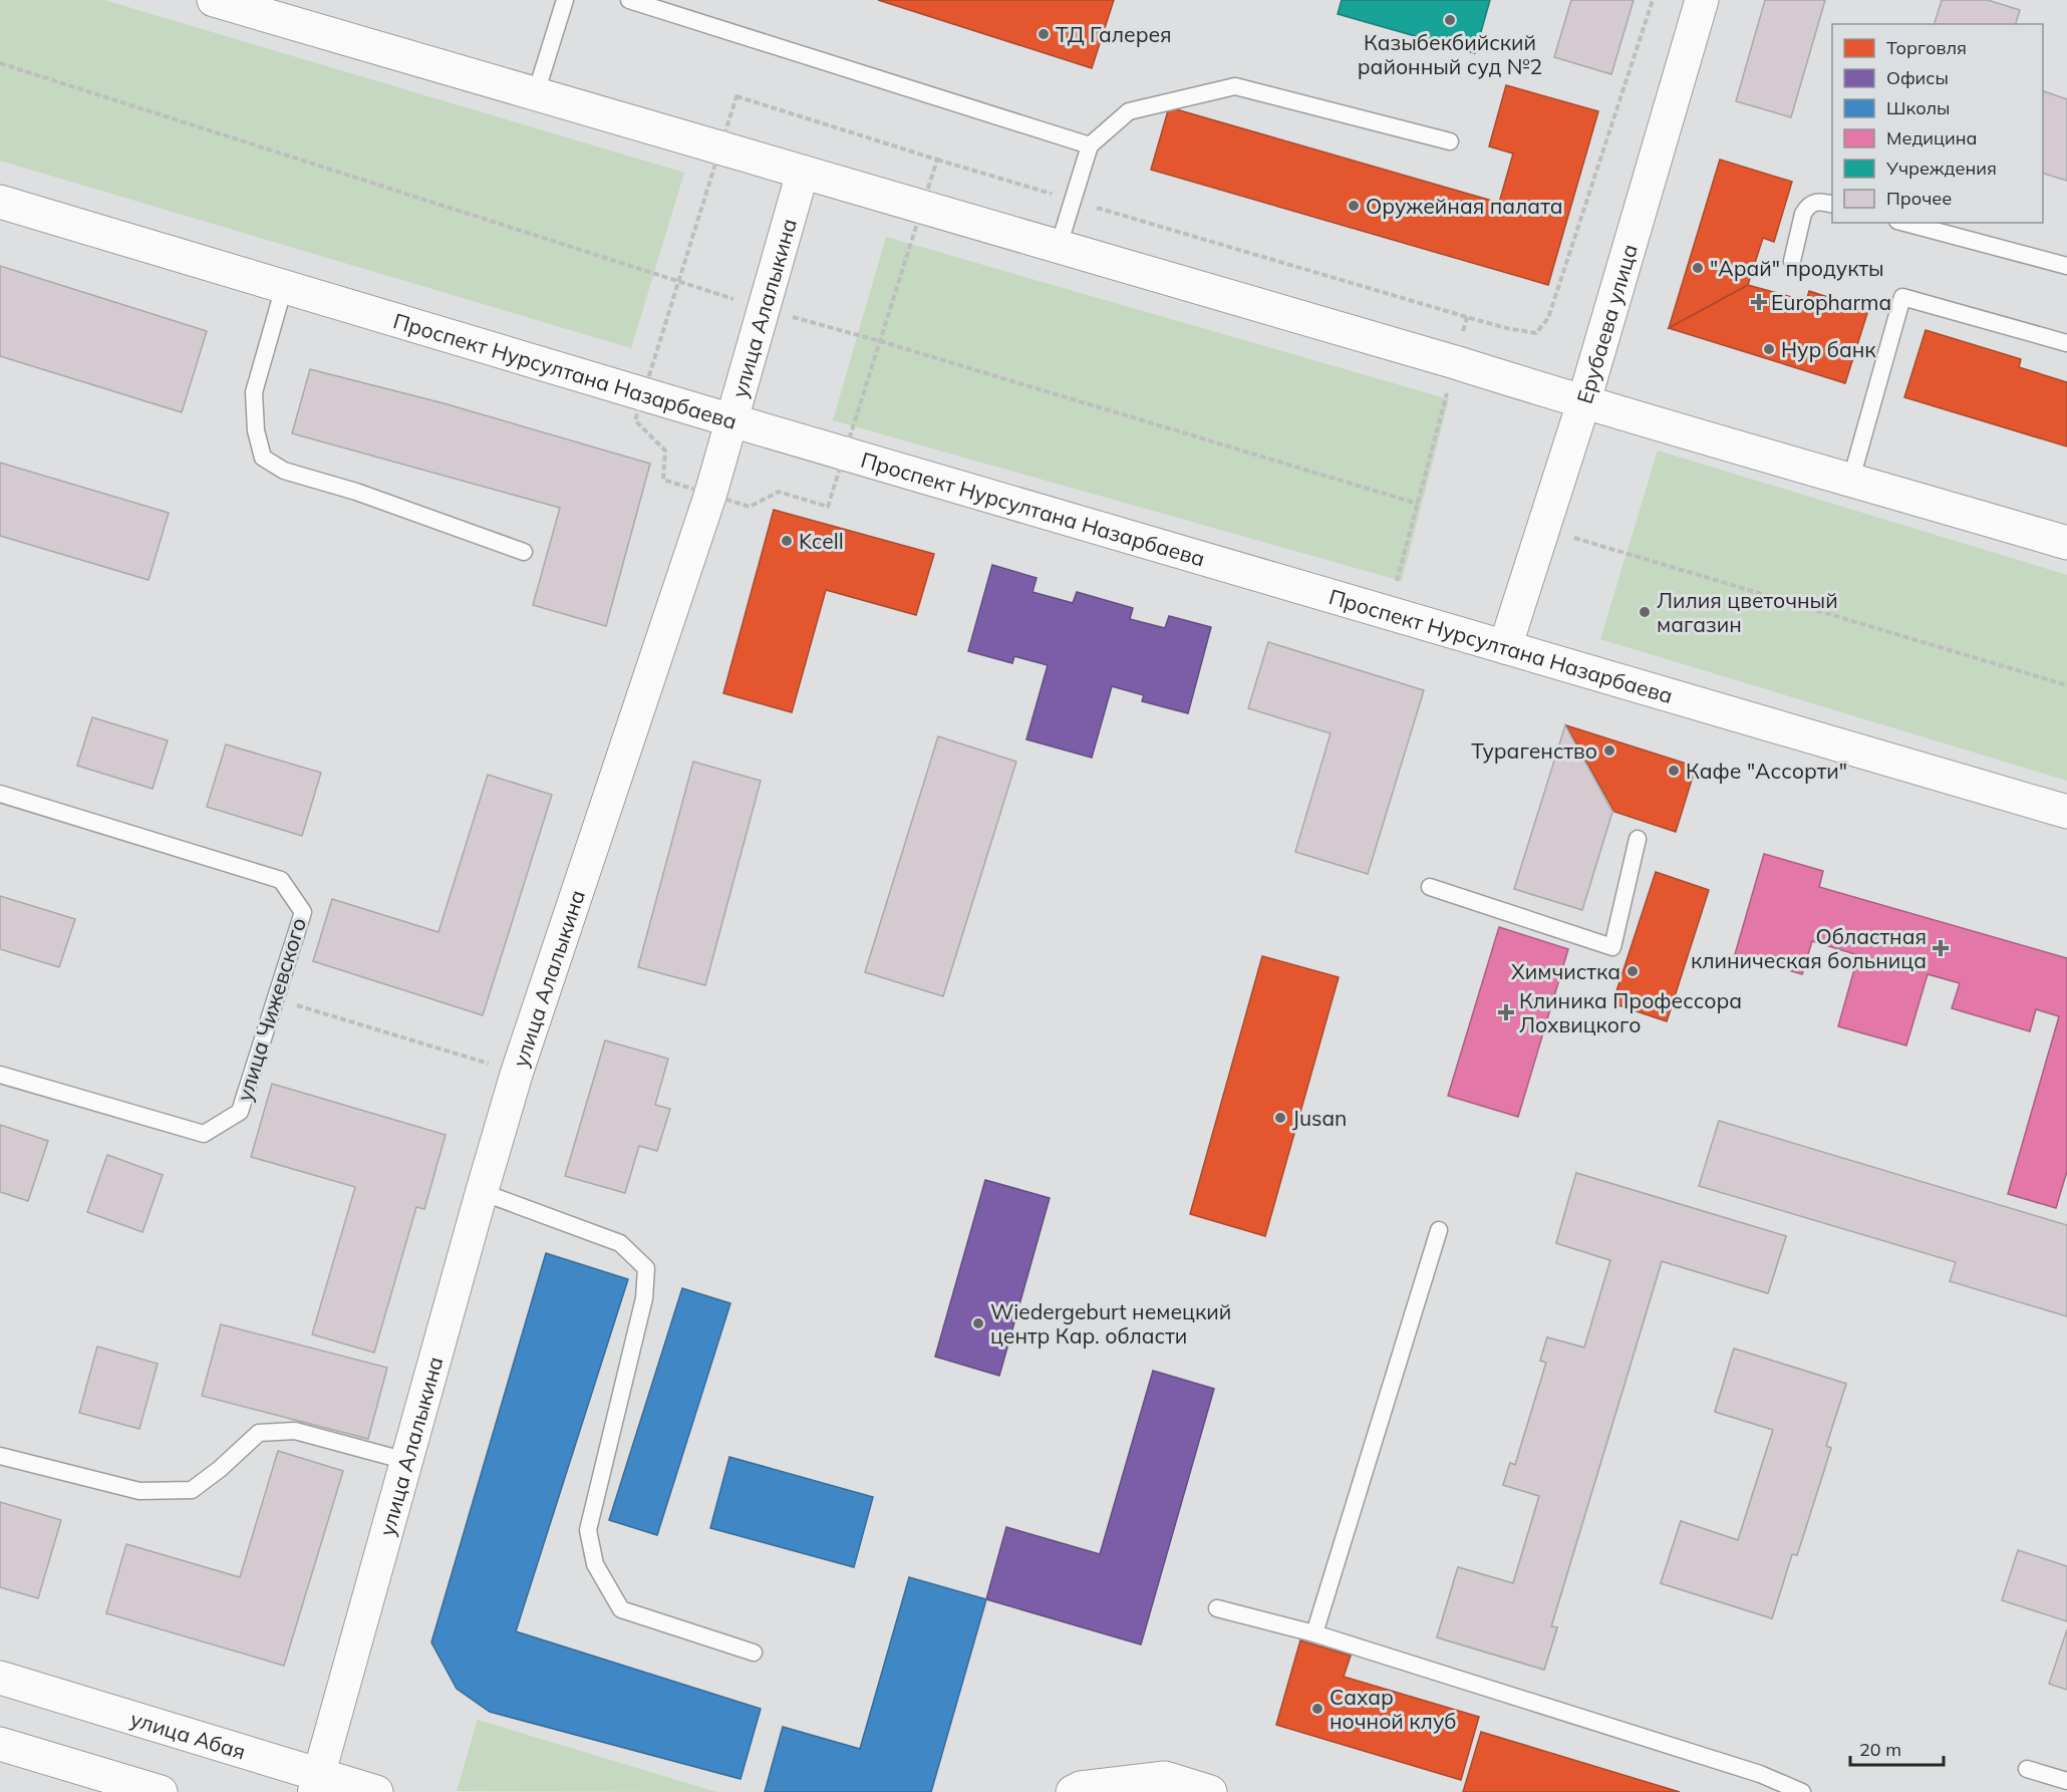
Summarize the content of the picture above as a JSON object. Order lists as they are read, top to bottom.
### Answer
{
  "streets": {
    "main road": ["Ерубаева улица", "Проспект Нурсултана Назарбаева", "улица Абая"],
    "street": ["улица Алалыкина"],
    "lane": ["улица Чижевского"]
  },
  "crossings": [
    ["улица Алалыкина", "Проспект Нурсултана Назарбаева"],
    ["улица Алалыкина", "улица Абая"],
    ["Ерубаева улица", "Проспект Нурсултана Назарбаева"]
  ],
  "places": {
    "other": [
      "Казыбекбийский районный суд №2",
      "ТД Галерея",
      "Оружейная палата",
      "\"Арай\" продукты",
      "Нур банк",
      "Kcell",
      "Лилия цветочный магазин",
      "Турагенство",
      "Кафе \"Ассорти\"",
      "Химчистка",
      "Jusan",
      "Wiedergeburt немецкий центр Кар. области",
      "Сахар ночной клуб"
    ],
    "health": ["Europharma", "Областная клиническая больница", "Клиника Профессора Лохвицкого"]
  },
  "legend": [
    "Торговля",
    "Офисы",
    "Школы",
    "Медицина",
    "Учреждения",
    "Прочее"
  ],
  "scale_bar": "20 m"
}
